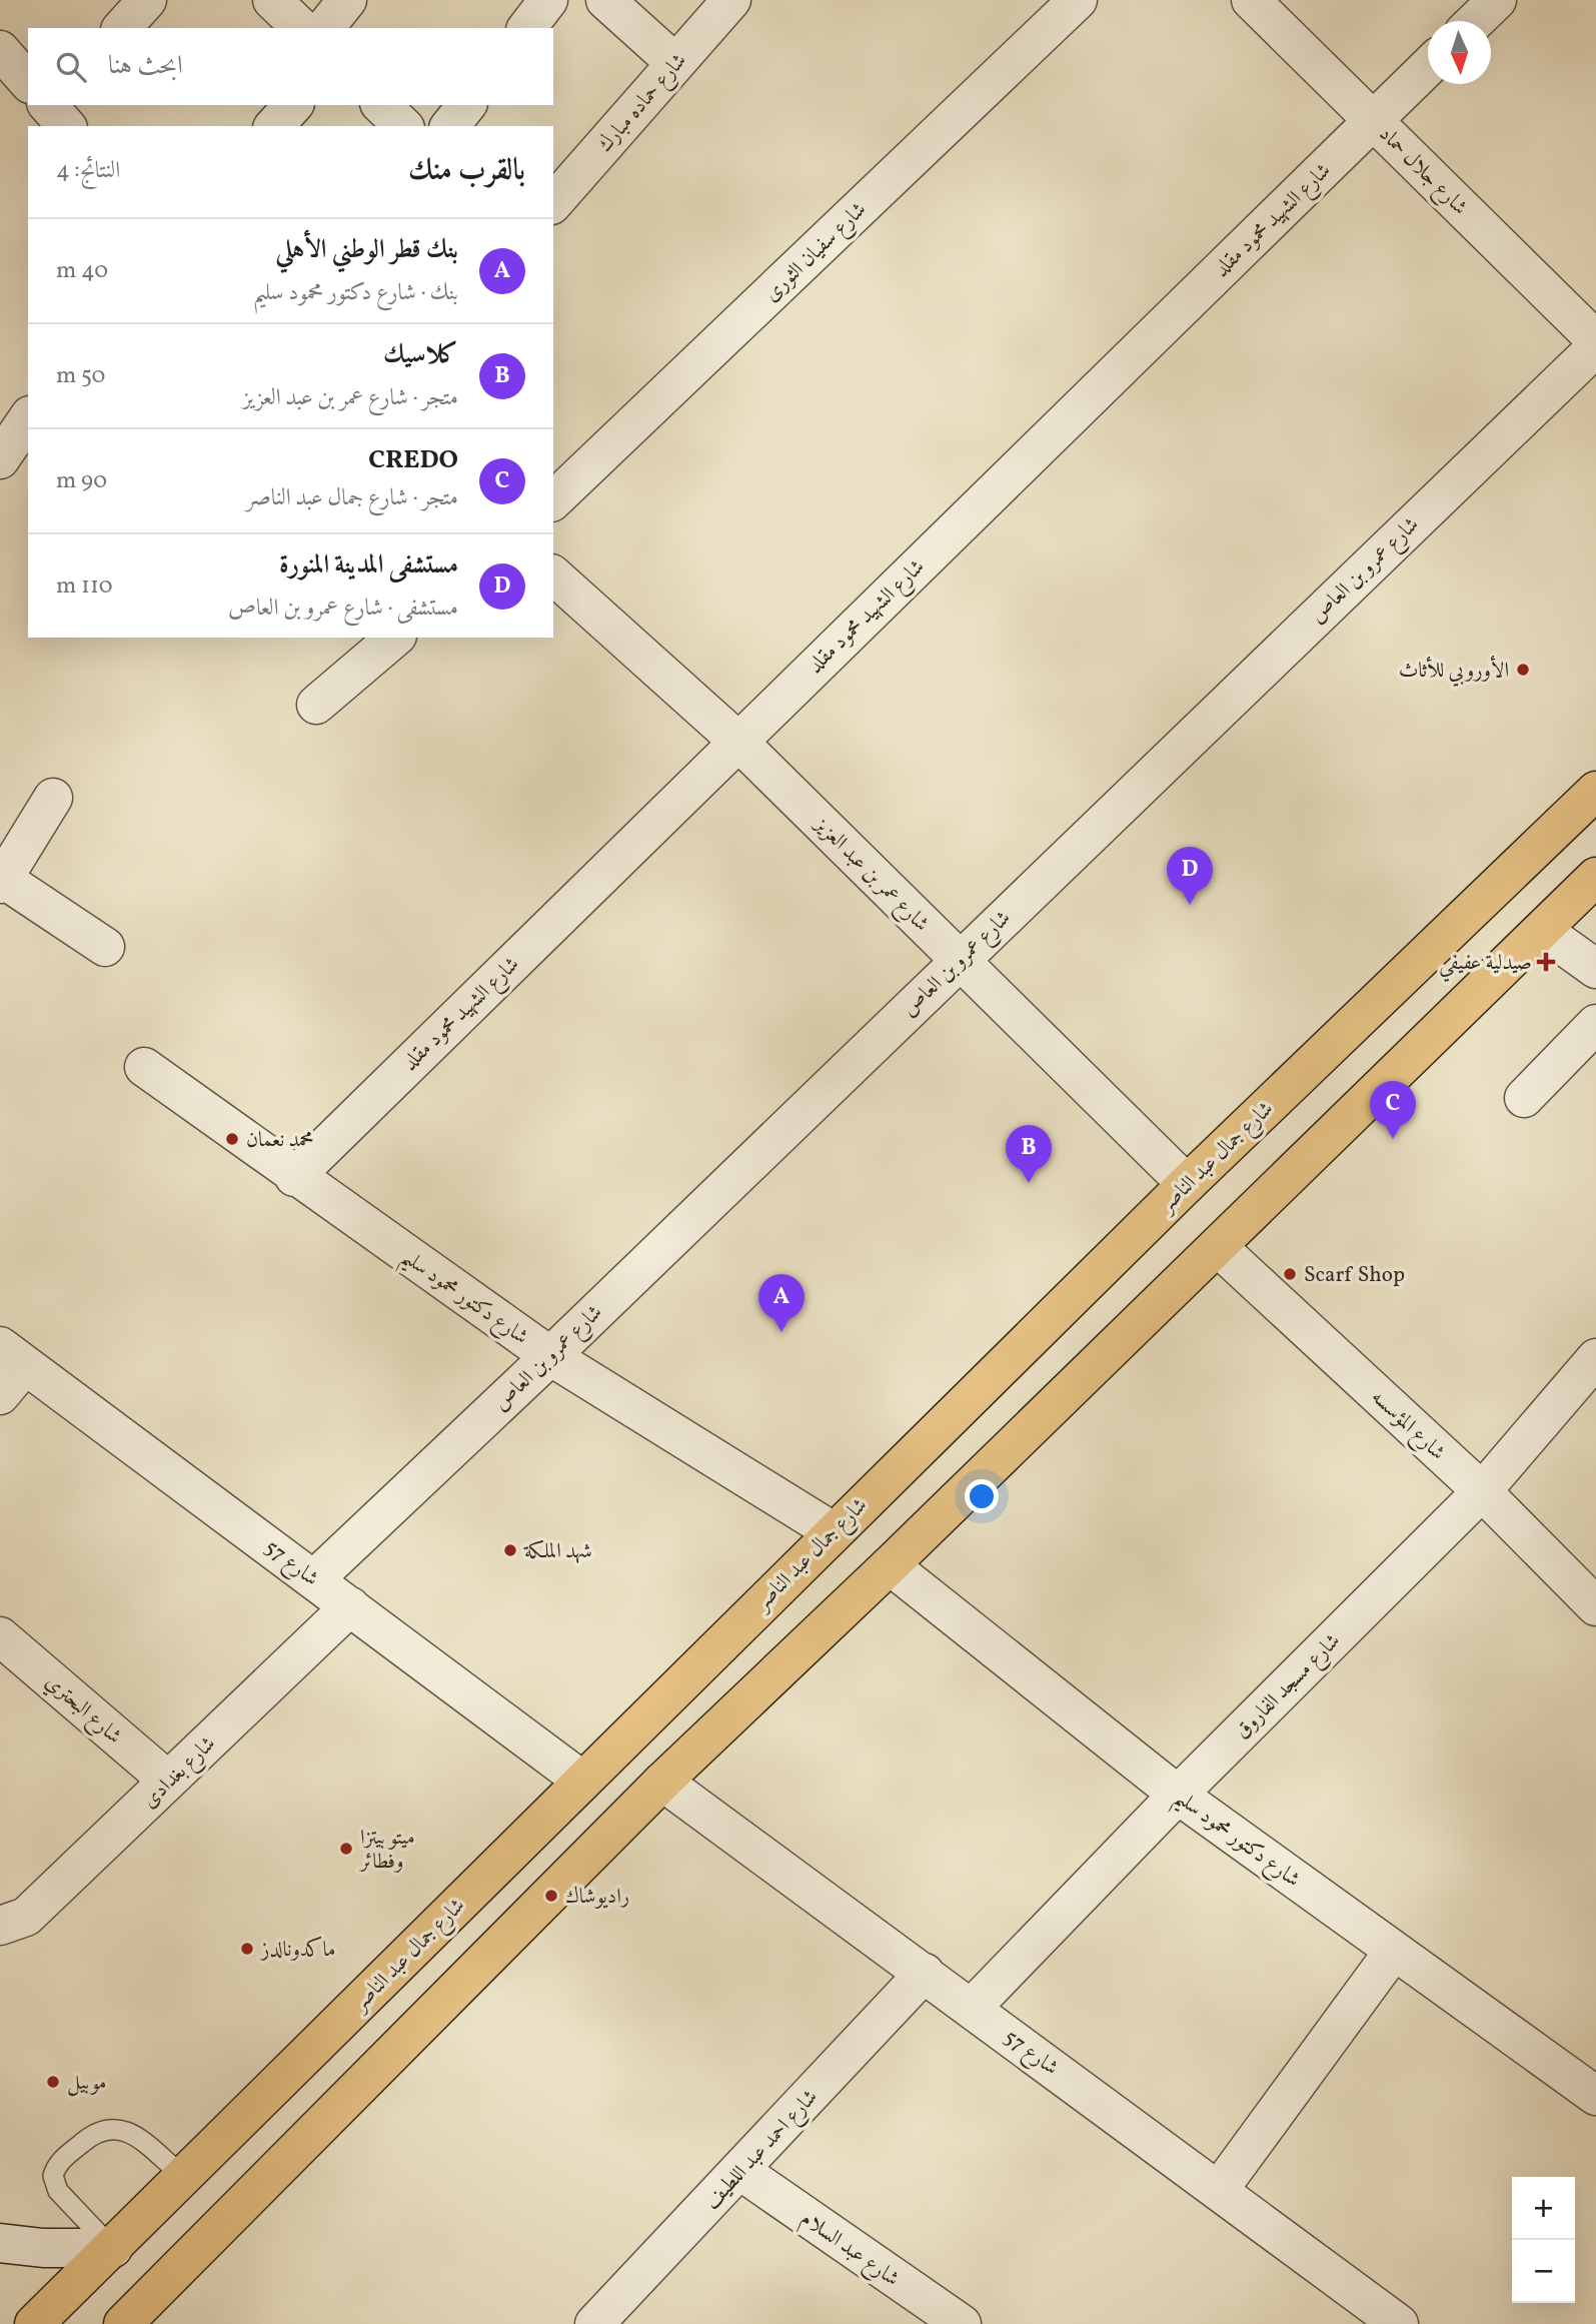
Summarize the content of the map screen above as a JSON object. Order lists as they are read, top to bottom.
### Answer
{
  "streets": {
    "main road": ["شارع جمال عبد الناصر"],
    "street": [
      "شارع حماده مبارك",
      "شارع جلال حماد",
      "شارع الشهيد محمود مقلد",
      "شارع سفيان الثورى",
      "شارع عمرو بن العاص",
      "شارع عمر بن عبد العزيز",
      "شارع دكتور محمود سليم",
      "شارع المؤسسه",
      "شارع 57",
      "شارع مسجد الفاروق",
      "شارع البحتري",
      "شارع بغدادى",
      "شارع احمد عبد اللطيف",
      "شارع عبد السلام"
    ]
  },
  "crossings": [
    ["شارع جلال حماد", "شارع الشهيد محمود مقلد"],
    ["شارع الشهيد محمود مقلد", "شارع عمر بن عبد العزيز"],
    ["شارع الشهيد محمود مقلد", "شارع دكتور محمود سليم"],
    ["شارع عمرو بن العاص", "شارع عمر بن عبد العزيز"],
    ["شارع عمرو بن العاص", "شارع دكتور محمود سليم"],
    ["شارع عمرو بن العاص", "شارع 57"],
    ["شارع عمر بن عبد العزيز", "شارع جمال عبد الناصر"],
    ["شارع جمال عبد الناصر", "شارع دكتور محمود سليم"],
    ["شارع جمال عبد الناصر", "شارع 57"],
    ["شارع دكتور محمود سليم", "شارع مسجد الفاروق"],
    ["شارع المؤسسه", "شارع مسجد الفاروق"],
    ["شارع 57", "شارع مسجد الفاروق"],
    ["شارع 57", "شارع بغدادى"],
    ["شارع 57", "شارع احمد عبد اللطيف"],
    ["شارع البحتري", "شارع بغدادى"],
    ["شارع احمد عبد اللطيف", "شارع عبد السلام"]
  ],
  "places": {
    "other": [
      "الأوروبي للأثاث",
      "محمد نعمان",
      "Scarf Shop",
      "شهد الملكة",
      "ميتو بيتزا وفطائر",
      "راديوشاك",
      "ماكدونالدز",
      "موبيل"
    ],
    "health": ["صيدلية عفيفي"]
  },
  "north": "bottom",
  "page": {
    "search": "ابحث هنا",
    "heading": ["بالقرب منك", "النتائج: 4"],
    "list": [
      {
        "mark": "A",
        "name": "بنك قطر الوطني الأهلي",
        "note": "بنك · شارع دكتور محمود سليم",
        "value": "40 m"
      },
      {
        "mark": "B",
        "name": "كلاسيك",
        "note": "متجر · شارع عمر بن عبد العزيز",
        "value": "50 m"
      },
      {
        "mark": "C",
        "name": "CREDO",
        "note": "متجر · شارع جمال عبد الناصر",
        "value": "90 m"
      },
      {
        "mark": "D",
        "name": "مستشفى المدينة المنورة",
        "note": "مستشفى · شارع عمرو بن العاص",
        "value": "110 m"
      }
    ],
    "pins": [
      "D",
      "C",
      "B",
      "A"
    ],
    "map_buttons": ["+", "−"]
  }
}
